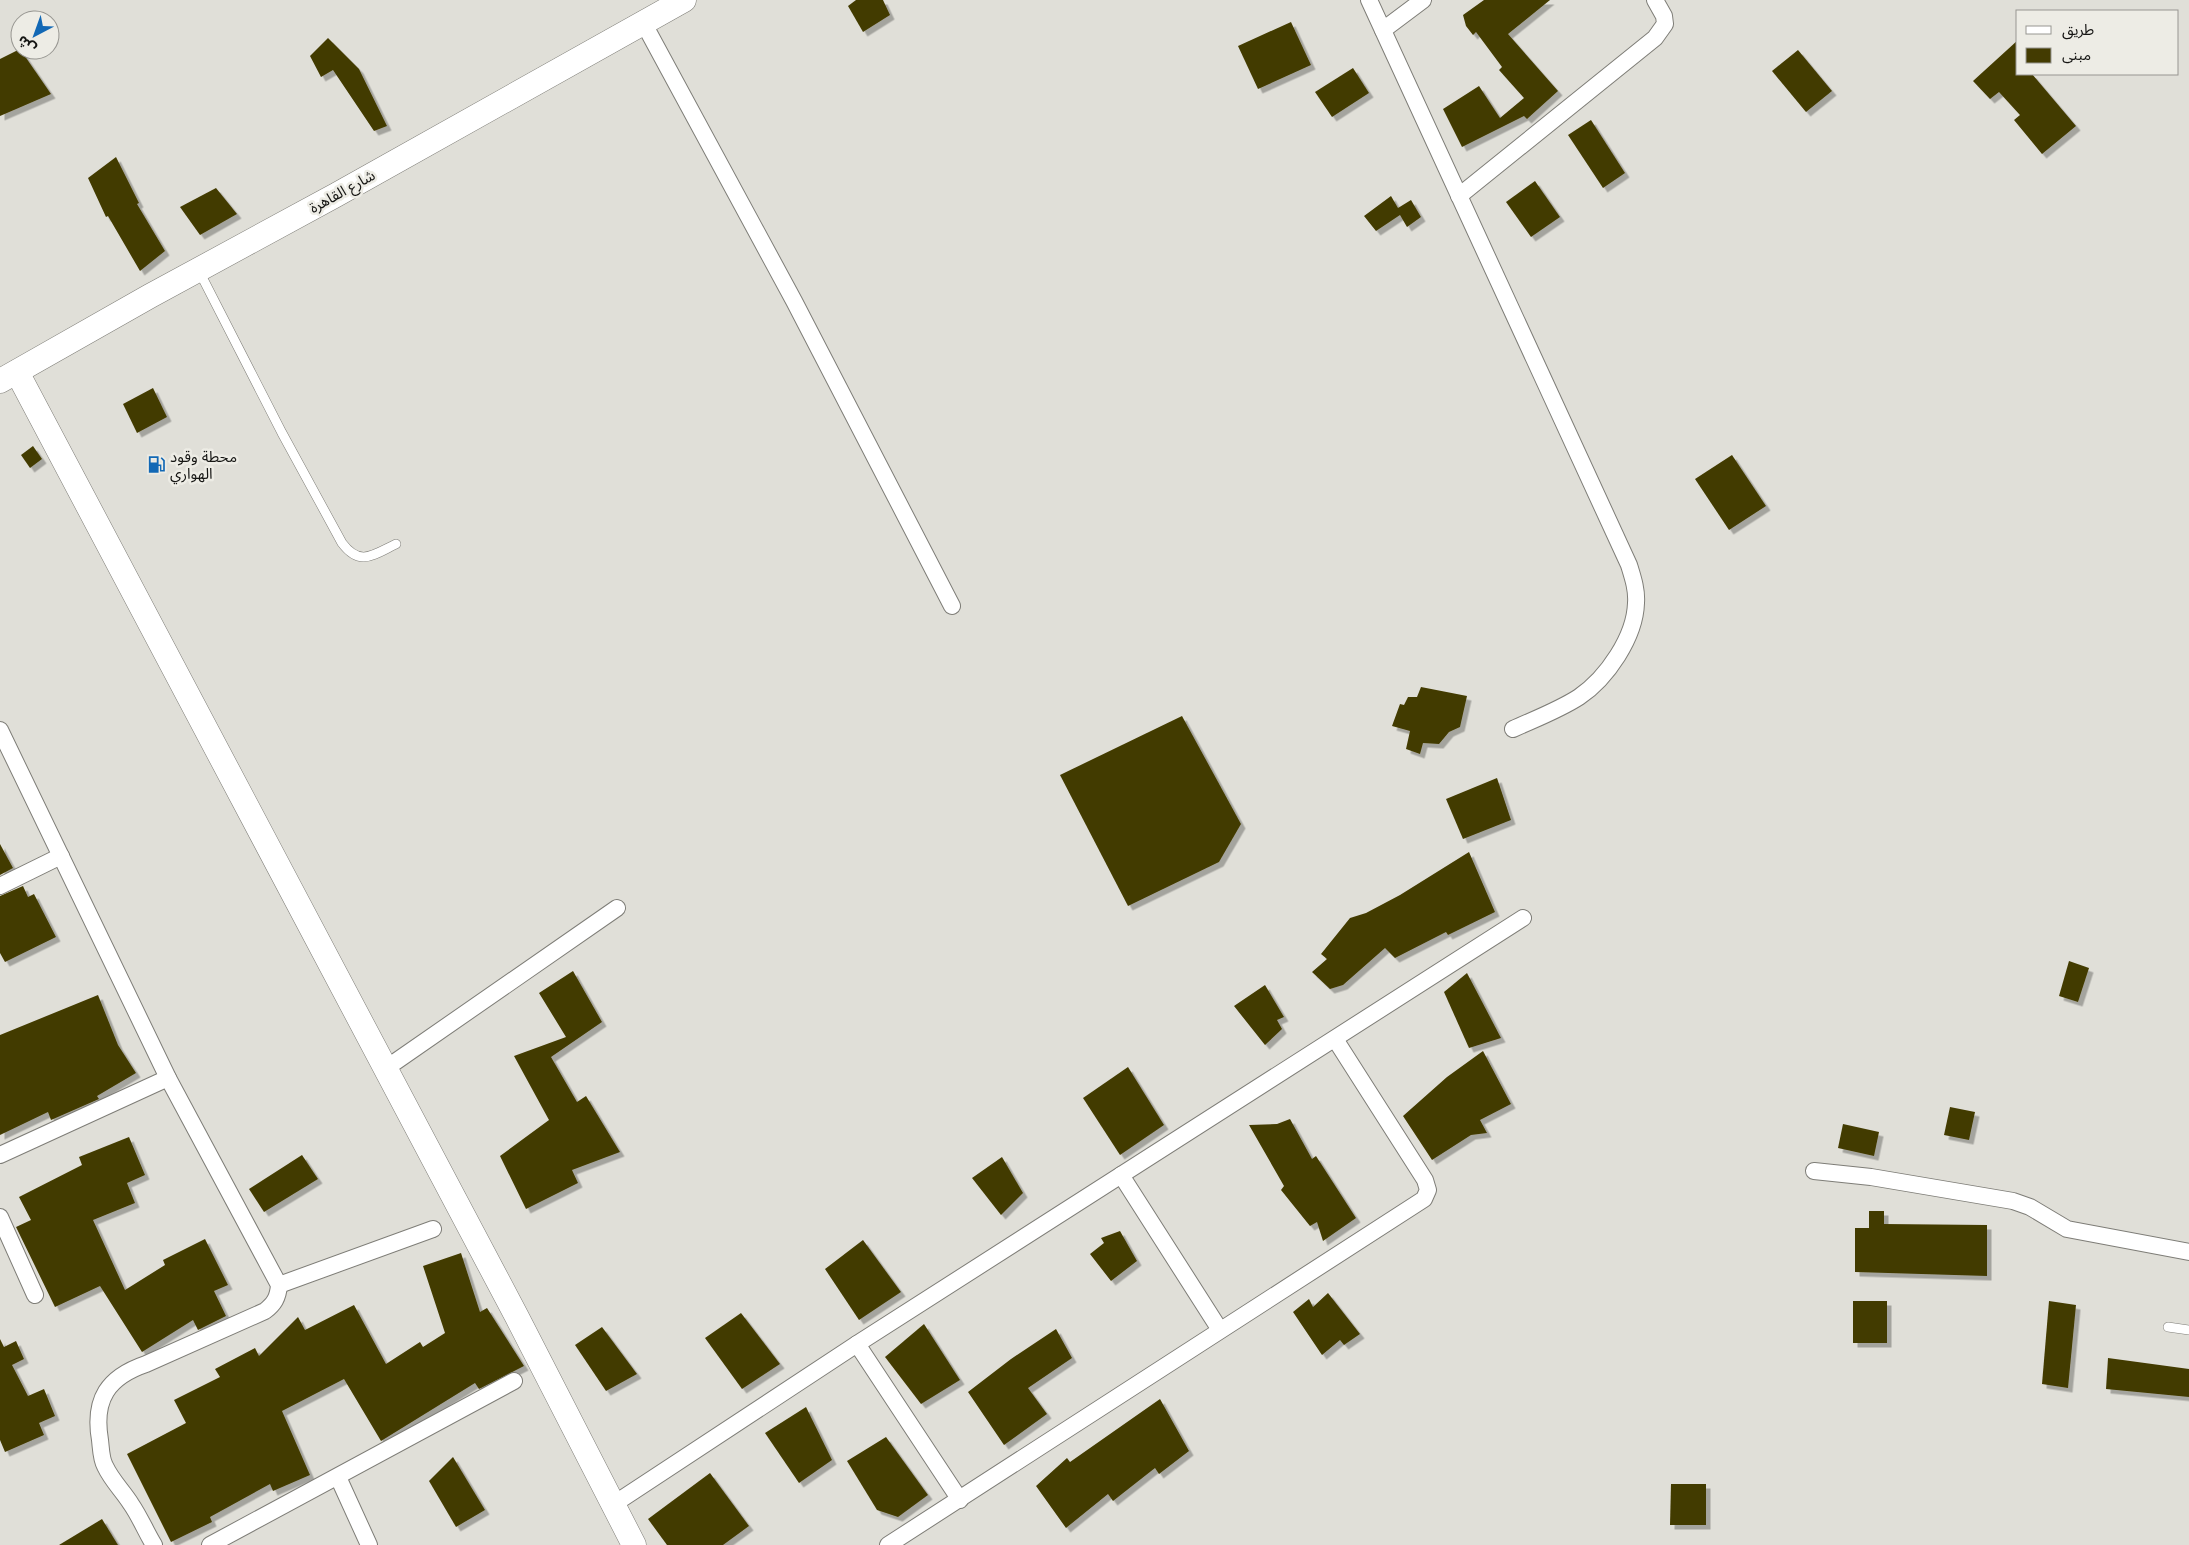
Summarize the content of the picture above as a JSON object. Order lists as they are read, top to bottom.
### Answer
{
  "streets": {
    "street": ["شارع القاهرة"]
  },
  "places": {
    "fuel station": ["محطة وقود الهواري"]
  },
  "legend": ["طريق", "مبنى"],
  "north": "bottom left"
}
